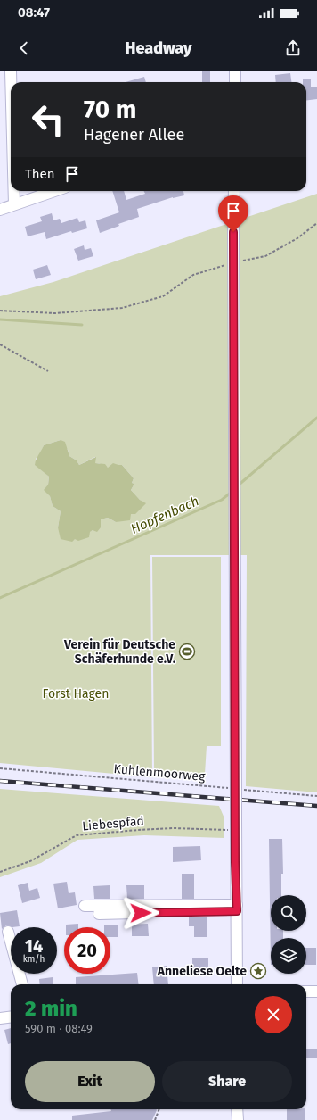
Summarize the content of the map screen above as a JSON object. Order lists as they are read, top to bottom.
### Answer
{
  "streets": {
    "path": ["Kuhlenmoorweg", "Liebespfad"]
  },
  "water": ["Hopfenbach"],
  "parks": ["Forst Hagen"],
  "places": {
    "sports": ["Verein für Deutsche Schäferhunde e.V."],
    "place": ["Anneliese Oelte"]
  },
  "page": {
    "status": "08:47",
    "header": "Headway",
    "turn": ["70 m", "Hagener Allee"],
    "then": "Then",
    "speed": "14 km/h",
    "limit": "20",
    "heading": ["2 min", "590 m · 08:49"],
    "buttons": ["Exit", "Share"]
  }
}
